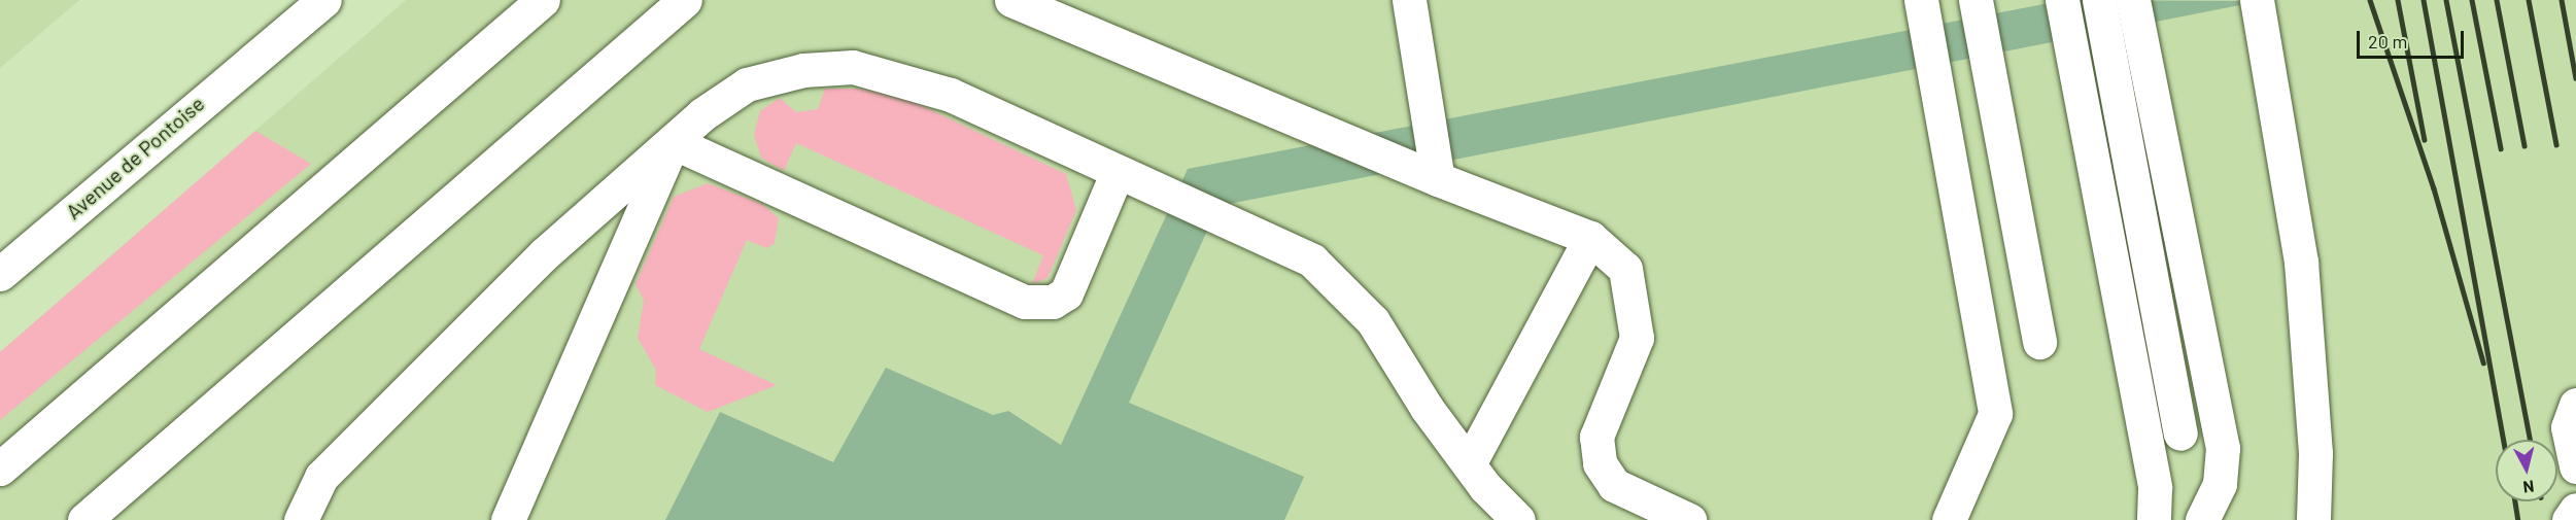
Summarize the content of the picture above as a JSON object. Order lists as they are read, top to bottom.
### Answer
{
  "streets": {
    "main road": ["Avenue de Pontoise"]
  },
  "scale_bar": "20 m",
  "north": "bottom"
}
